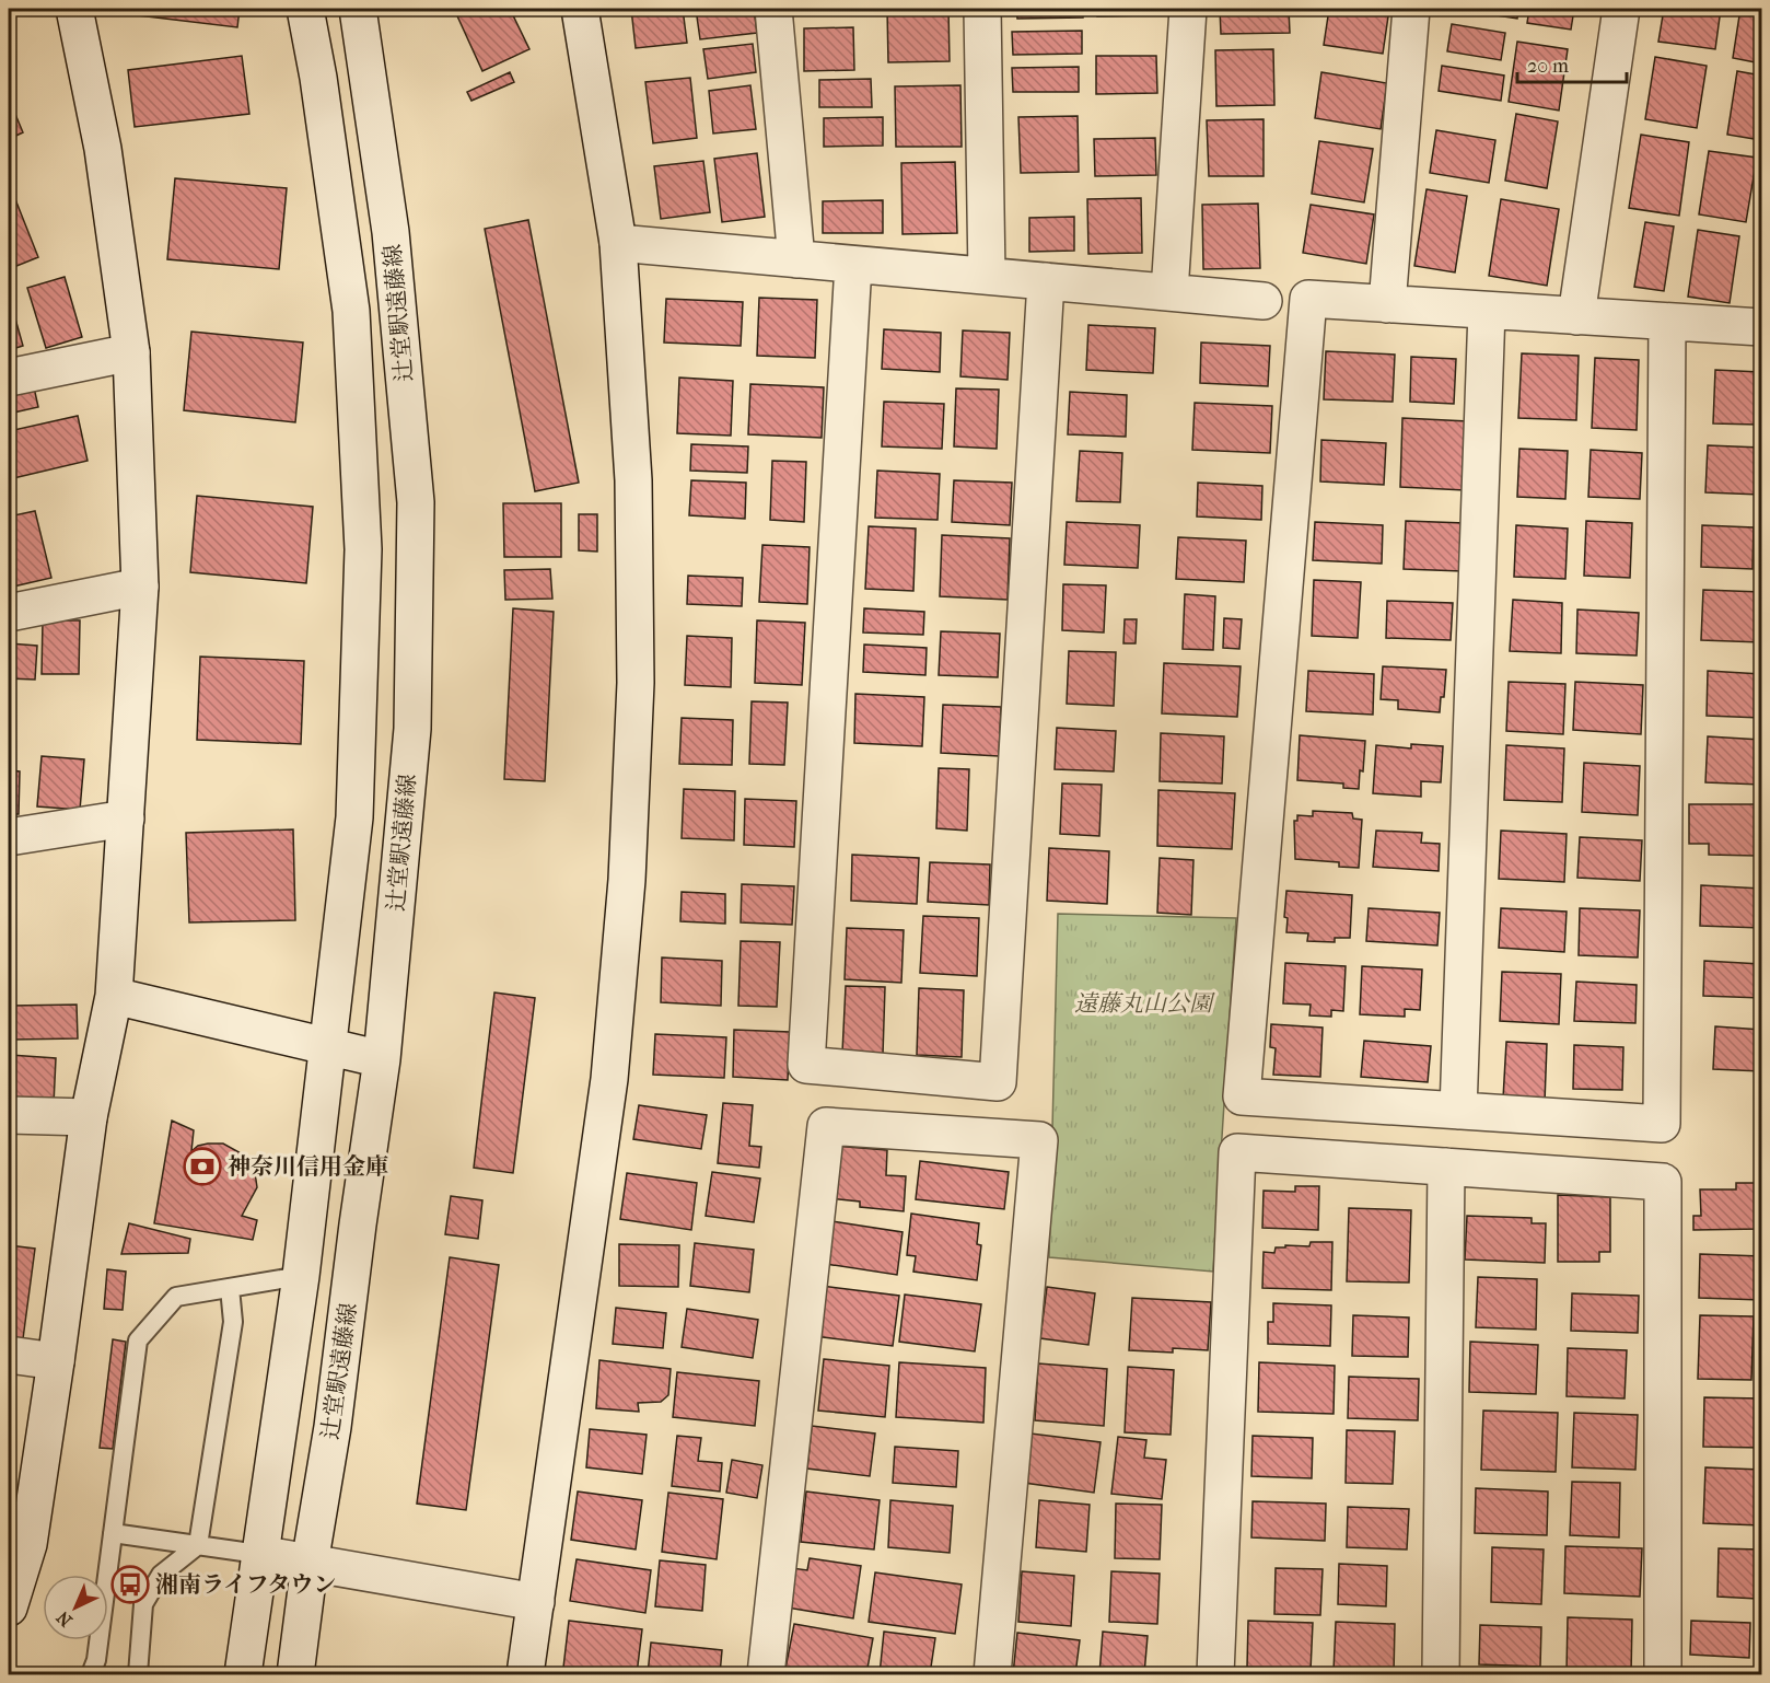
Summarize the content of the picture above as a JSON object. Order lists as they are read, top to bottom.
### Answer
{
  "streets": {
    "street": ["辻堂駅遠藤線"]
  },
  "parks": ["遠藤丸山公園"],
  "places": {
    "bank": ["神奈川信用金庫"],
    "bus stop": ["湘南ライフタウン"]
  },
  "scale_bar": "20 m",
  "north": "bottom left"
}
